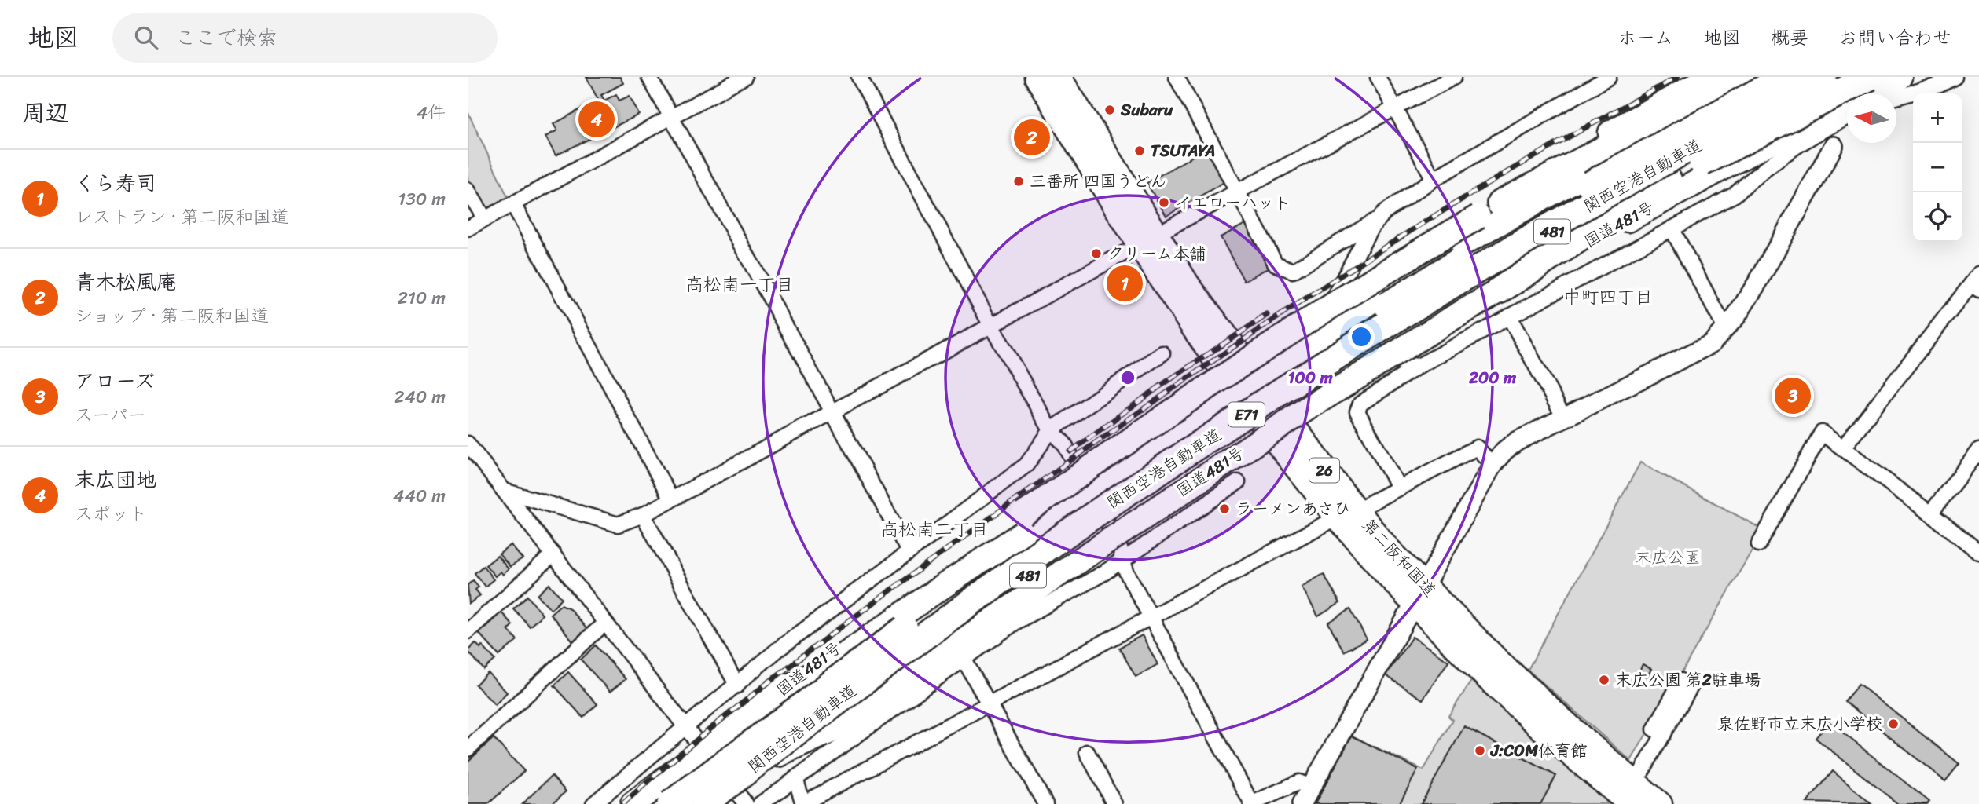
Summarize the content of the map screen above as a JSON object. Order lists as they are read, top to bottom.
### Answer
{
  "streets": {
    "highway": [
      "関西空港自動車道",
      "国道481号",
      "481",
      "E71",
      "26",
      "第二阪和国道"
    ]
  },
  "crossings": [
    ["国道481号", "481"],
    ["481", "第二阪和国道"]
  ],
  "districts": ["高松南一丁目", "中町四丁目", "高松南二丁目"],
  "parks": ["末広公園"],
  "places": [
    "Subaru",
    "TSUTAYA",
    "三番所 四国うどん",
    "イエローハット",
    "クリーム本舗",
    "ラーメンあさひ",
    "末広公園 第2駐車場",
    "泉佐野市立末広小学校",
    "J:COM体育館"
  ],
  "north": "left",
  "page": {
    "header": "地図",
    "search": "ここで検索",
    "nav": [
      "ホーム",
      "地図",
      "概要",
      "お問い合わせ"
    ],
    "heading": ["周辺", "4件"],
    "map_buttons": ["+", "−"],
    "pins": [
      "4",
      "2",
      "1",
      "3"
    ],
    "list": [
      {
        "mark": "1",
        "name": "くら寿司",
        "note": "レストラン · 第二阪和国道",
        "value": "130 m"
      },
      {
        "mark": "2",
        "name": "青木松風庵",
        "note": "ショップ · 第二阪和国道",
        "value": "210 m"
      },
      {
        "mark": "3",
        "name": "アローズ",
        "note": "スーパー",
        "value": "240 m"
      },
      {
        "mark": "4",
        "name": "末広団地",
        "note": "スポット",
        "value": "440 m"
      }
    ]
  },
  "rings": ["100 m", "200 m"]
}
